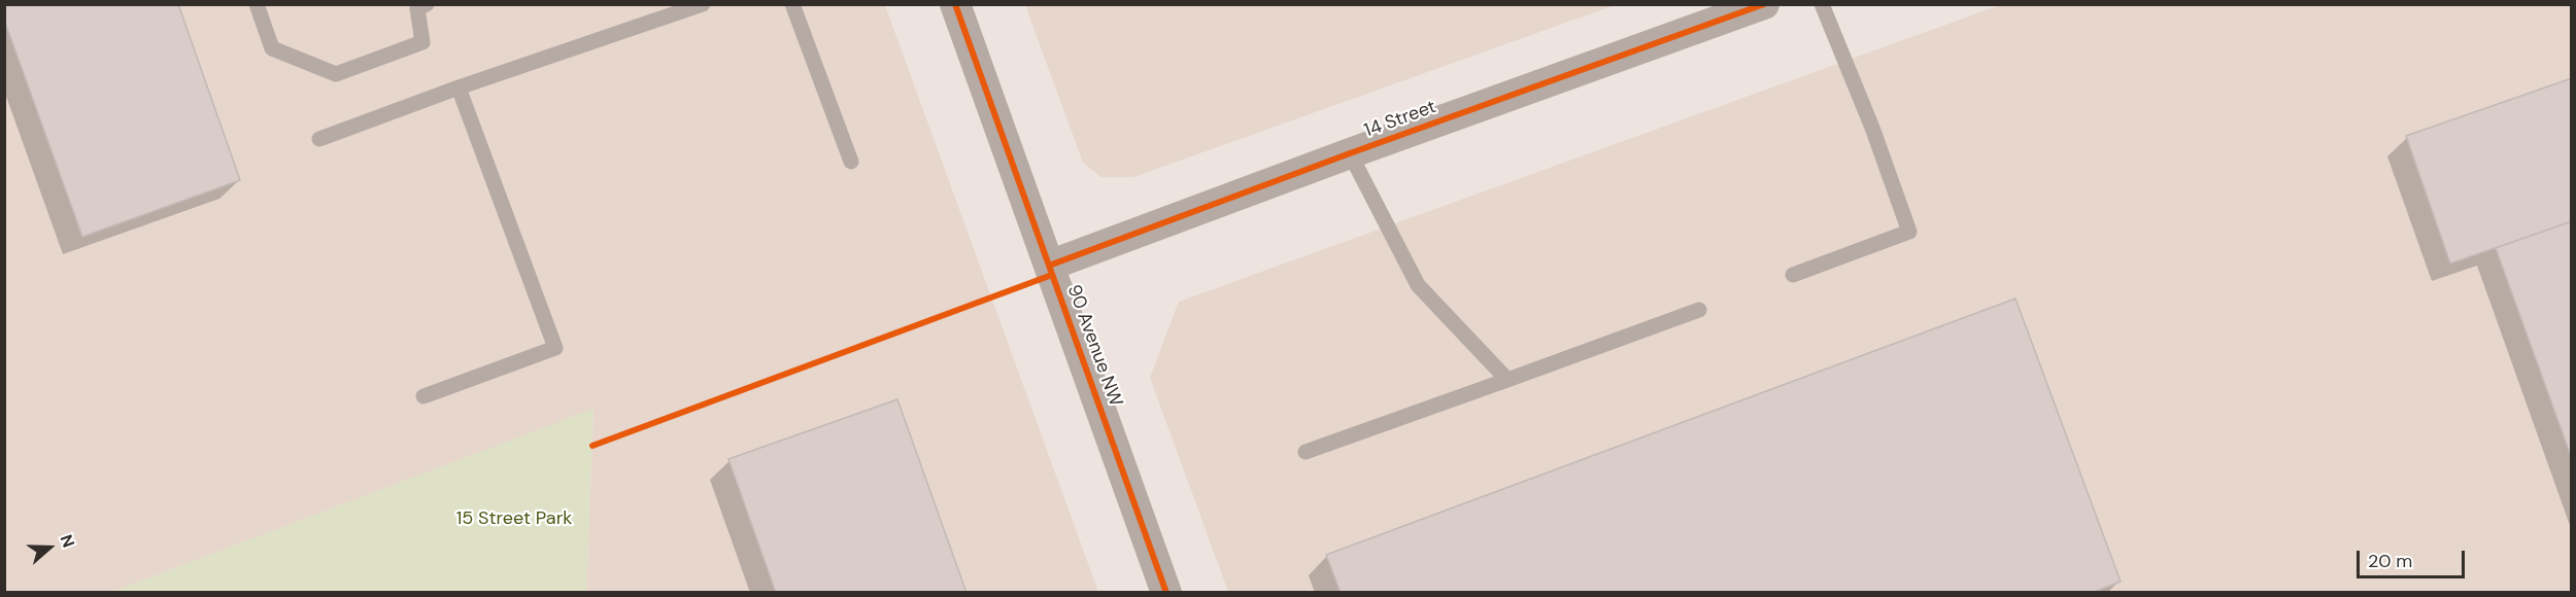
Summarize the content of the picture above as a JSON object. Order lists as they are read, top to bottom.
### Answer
{
  "streets": {
    "street": ["14 Street", "90 Avenue NW"]
  },
  "crossings": [
    ["14 Street", "90 Avenue NW"]
  ],
  "parks": ["15 Street Park"],
  "scale_bar": "20 m",
  "north": "right"
}
